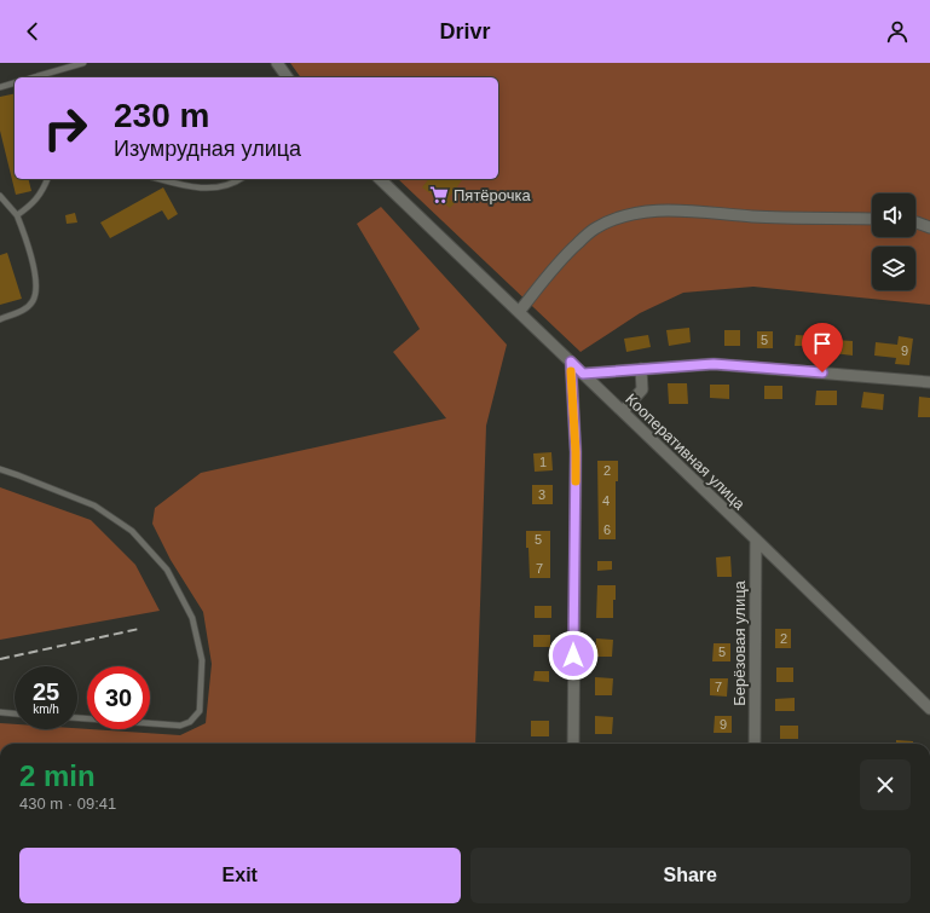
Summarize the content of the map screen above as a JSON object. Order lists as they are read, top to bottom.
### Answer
{
  "streets": {
    "street": ["Кооперативная улица", "Берёзовая улица"]
  },
  "crossings": [
    ["Кооперативная улица", "Берёзовая улица"]
  ],
  "places": {
    "supermarket": ["Пятёрочка"]
  },
  "house_numbers": [
    "5",
    "9",
    "1",
    "2",
    "3",
    "4",
    "6",
    "5",
    "7",
    "2",
    "5",
    "7",
    "9"
  ],
  "page": {
    "header": "Drivr",
    "turn": ["230 m", "Изумрудная улица"],
    "speed": "25 km/h",
    "limit": "30",
    "heading": ["2 min", "430 m · 09:41"],
    "buttons": ["Exit", "Share"]
  }
}
